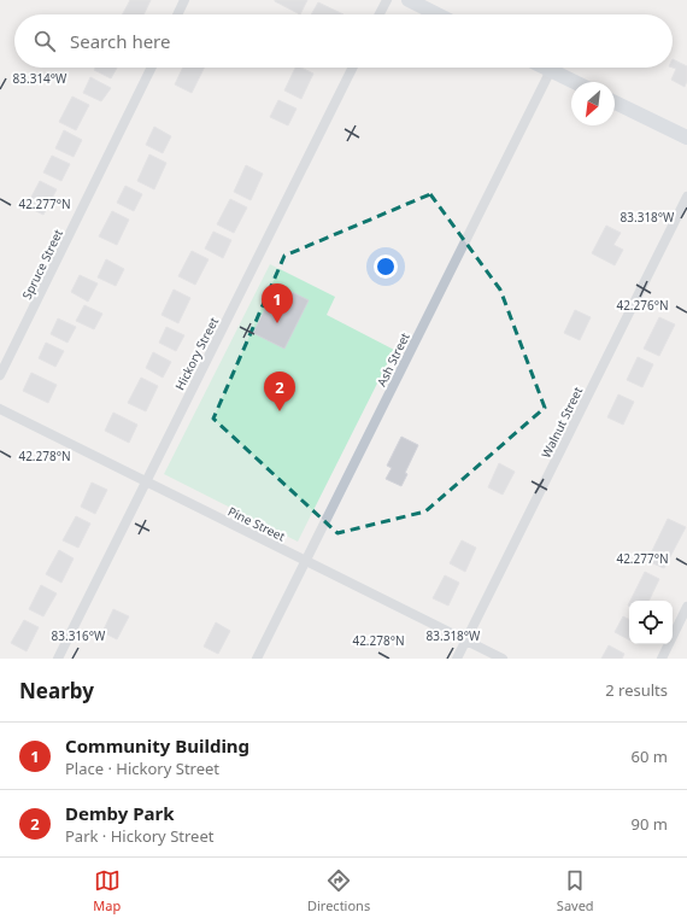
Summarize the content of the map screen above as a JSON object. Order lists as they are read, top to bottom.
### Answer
{
  "streets": {
    "street": [
      "Spruce Street",
      "Hickory Street",
      "Ash Street",
      "Walnut Street",
      "Pine Street"
    ]
  },
  "crossings": [
    ["Hickory Street", "Pine Street"],
    ["Ash Street", "Pine Street"],
    ["Walnut Street", "Pine Street"]
  ],
  "north": "bottom left",
  "page": {
    "search": "Search here",
    "pins": ["1", "2"],
    "heading": ["Nearby", "2 results"],
    "list": [
      {
        "mark": "1",
        "name": "Community Building",
        "note": "Place · Hickory Street",
        "value": "60 m"
      },
      {
        "mark": "2",
        "name": "Demby Park",
        "note": "Park · Hickory Street",
        "value": "90 m"
      }
    ],
    "nav": ["Map", "Directions", "Saved"]
  },
  "coordinates": [
    "83.314°W",
    "42.277°N",
    "83.318°W",
    "42.276°N",
    "42.278°N",
    "83.316°W"
  ]
}
